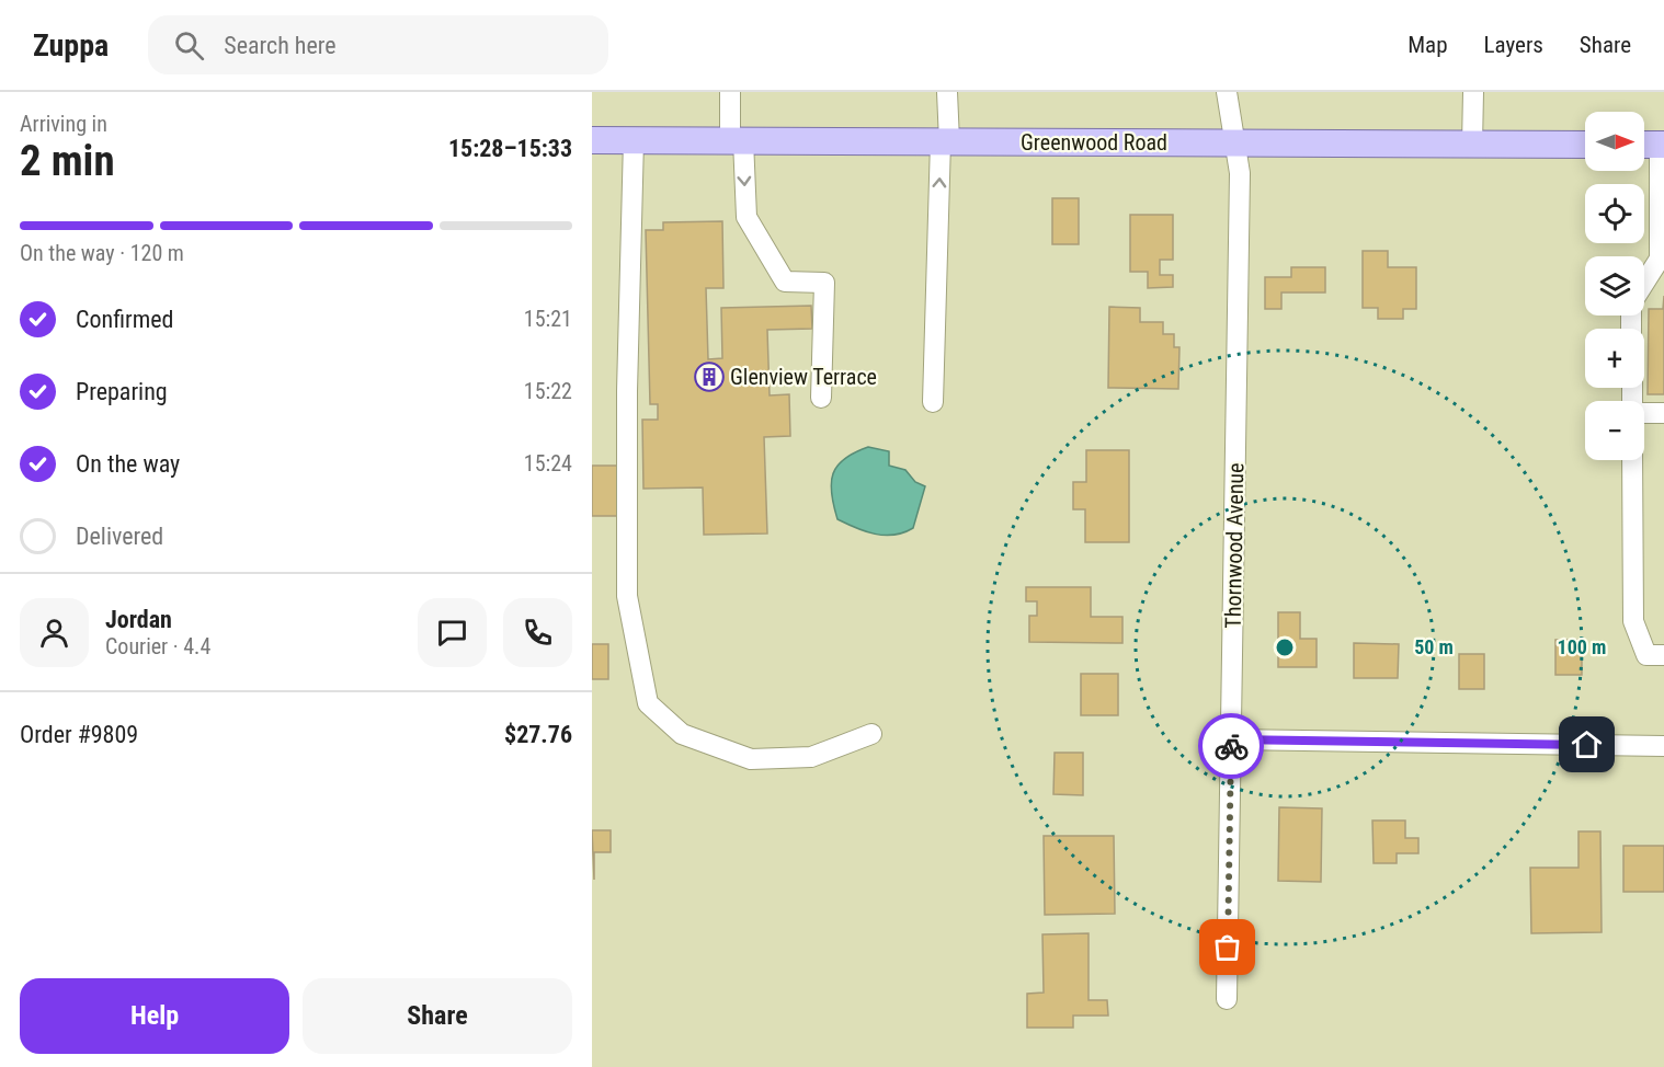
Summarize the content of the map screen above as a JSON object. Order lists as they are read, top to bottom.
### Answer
{
  "streets": {
    "main road": ["Greenwood Road"],
    "street": ["Thornwood Avenue"]
  },
  "crossings": [
    ["Greenwood Road", "Thornwood Avenue"]
  ],
  "places": {
    "building": ["Glenview Terrace"]
  },
  "north": "right",
  "page": {
    "header": "Zuppa",
    "search": "Search here",
    "nav": ["Map", "Layers", "Share"],
    "heading": ["2 min", "Arriving in", "15:28–15:33"],
    "panel": [
      "Jordan",
      "Courier · 4.4",
      "Order #9809",
      "$27.76"
    ],
    "map_buttons": ["+", "−"],
    "bar": "On the way · 120 m",
    "list": [
      ["Confirmed", "15:21"],
      ["Preparing", "15:22"],
      ["On the way", "15:24"],
      "Delivered"
    ],
    "buttons": ["Help", "Share"]
  },
  "rings": ["50 m", "100 m"]
}
